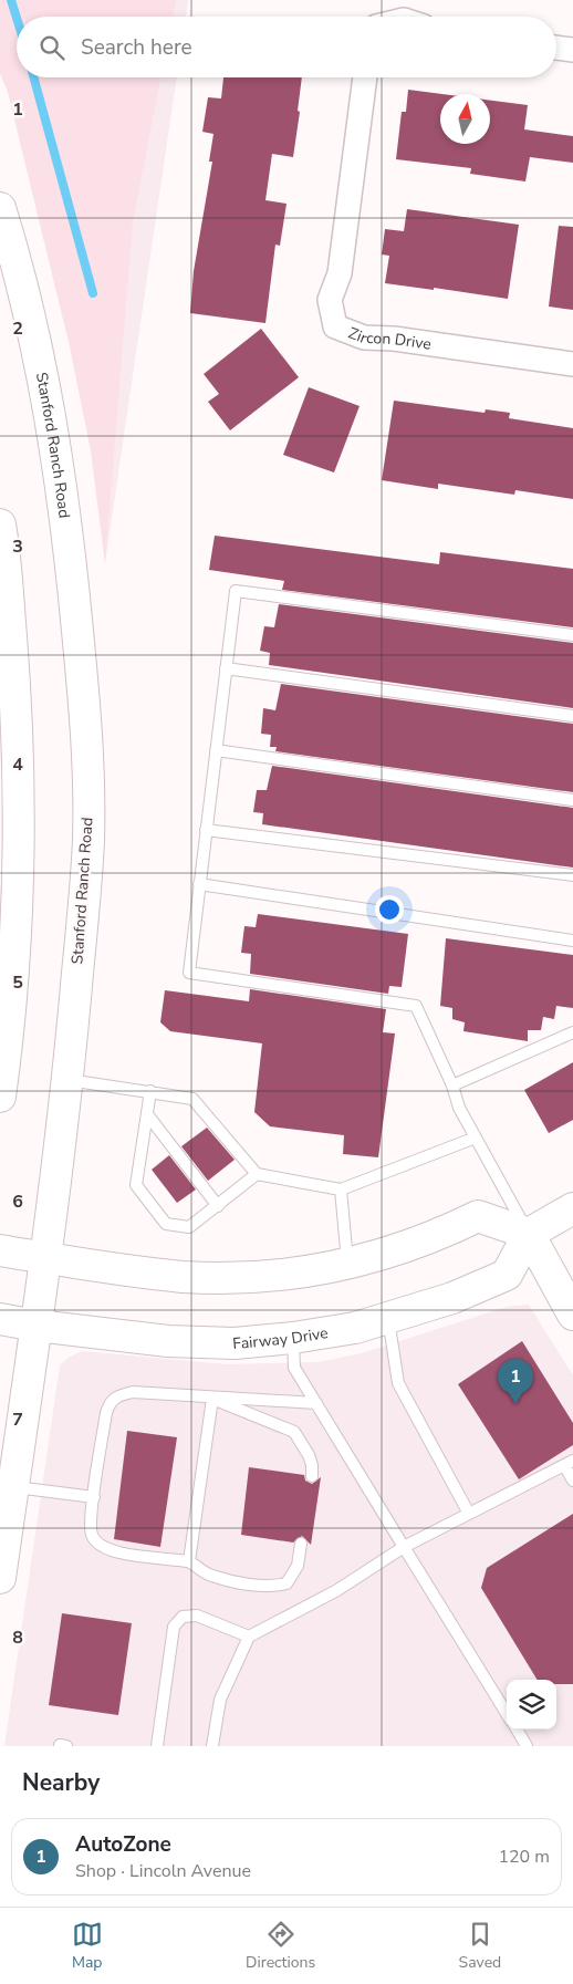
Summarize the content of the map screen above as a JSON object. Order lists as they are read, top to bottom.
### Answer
{
  "streets": {
    "main road": ["Stanford Ranch Road", "Fairway Drive"],
    "street": ["Zircon Drive"]
  },
  "crossings": [
    ["Stanford Ranch Road", "Fairway Drive"]
  ],
  "north": "top",
  "page": {
    "search": "Search here",
    "pins": "1",
    "heading": "Nearby",
    "list": [
      {
        "mark": "1",
        "name": "AutoZone",
        "note": "Shop · Lincoln Avenue",
        "value": "120 m"
      }
    ],
    "nav": ["Map", "Directions", "Saved"]
  },
  "grid": {
    "rows": [
      "1",
      "2",
      "3",
      "4",
      "5",
      "6",
      "7",
      "8"
    ]
  }
}
